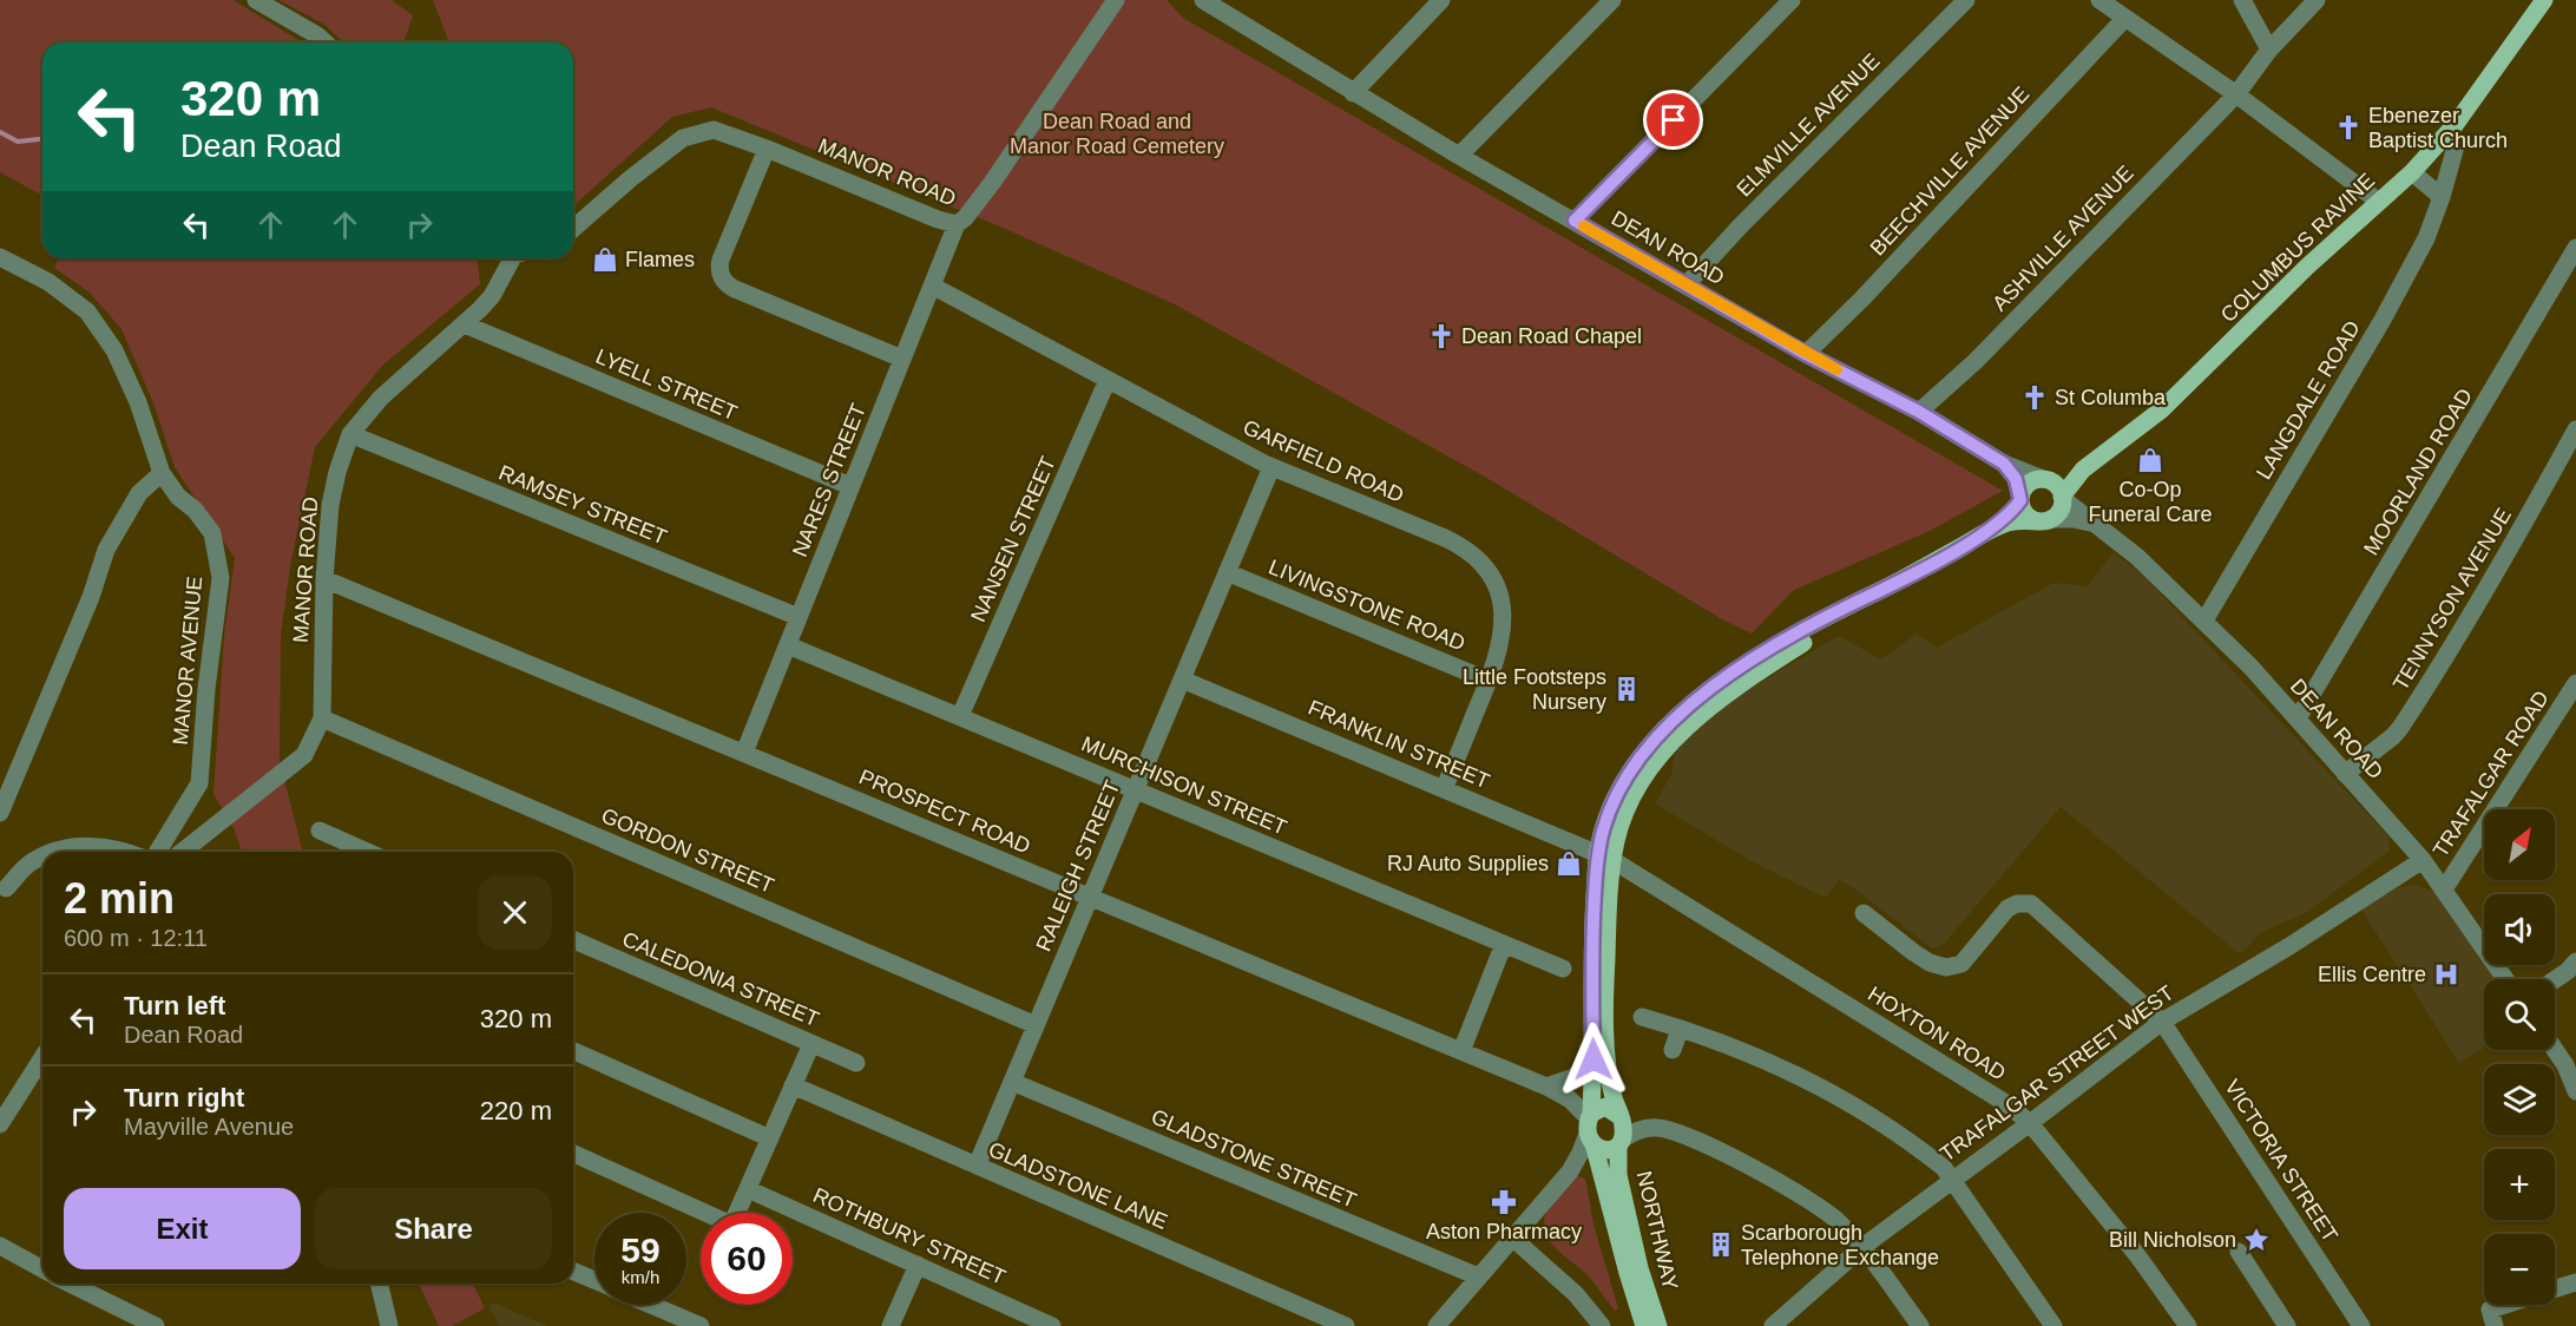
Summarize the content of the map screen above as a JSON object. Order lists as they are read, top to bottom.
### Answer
{
  "streets": {
    "main road": ["COLUMBUS RAVINE", "NORTHWAY"],
    "street": [
      "ELMVILLE AVENUE",
      "BEECHVILLE AVENUE",
      "MANOR ROAD",
      "ASHVILLE AVENUE",
      "DEAN ROAD",
      "LYELL STREET",
      "LANGDALE ROAD",
      "GARFIELD ROAD",
      "MOORLAND ROAD",
      "NARES STREET",
      "RAMSEY STREET",
      "NANSEN STREET",
      "TENNYSON AVENUE",
      "LIVINGSTONE ROAD",
      "MANOR AVENUE",
      "FRANKLIN STREET",
      "TRAFALGAR ROAD",
      "MURCHISON STREET",
      "PROSPECT ROAD",
      "GORDON STREET",
      "RALEIGH STREET",
      "CALEDONIA STREET",
      "HOXTON ROAD",
      "TRAFALGAR STREET WEST",
      "GLADSTONE STREET",
      "VICTORIA STREET",
      "GLADSTONE LANE",
      "ROTHBURY STREET"
    ]
  },
  "crossings": [
    ["ELMVILLE AVENUE", "DEAN ROAD"],
    ["BEECHVILLE AVENUE", "DEAN ROAD"],
    ["MANOR ROAD", "LYELL STREET"],
    ["MANOR ROAD", "NARES STREET"],
    ["MANOR ROAD", "RAMSEY STREET"],
    ["MANOR ROAD", "PROSPECT ROAD"],
    ["MANOR ROAD", "GORDON STREET"],
    ["ASHVILLE AVENUE", "DEAN ROAD"],
    ["DEAN ROAD", "COLUMBUS RAVINE"],
    ["DEAN ROAD", "LANGDALE ROAD"],
    ["DEAN ROAD", "MOORLAND ROAD"],
    ["DEAN ROAD", "TENNYSON AVENUE"],
    ["DEAN ROAD", "TRAFALGAR ROAD"],
    ["DEAN ROAD", "TRAFALGAR STREET WEST"],
    ["COLUMBUS RAVINE", "LANGDALE ROAD"],
    ["LYELL STREET", "NARES STREET"],
    ["GARFIELD ROAD", "NARES STREET"],
    ["GARFIELD ROAD", "NANSEN STREET"],
    ["GARFIELD ROAD", "LIVINGSTONE ROAD"],
    ["GARFIELD ROAD", "FRANKLIN STREET"],
    ["GARFIELD ROAD", "RALEIGH STREET"],
    ["NARES STREET", "RAMSEY STREET"],
    ["NARES STREET", "MURCHISON STREET"],
    ["NARES STREET", "PROSPECT ROAD"],
    ["NANSEN STREET", "MURCHISON STREET"],
    ["LIVINGSTONE ROAD", "RALEIGH STREET"],
    ["FRANKLIN STREET", "RALEIGH STREET"],
    ["FRANKLIN STREET", "HOXTON ROAD"],
    ["MURCHISON STREET", "RALEIGH STREET"],
    ["PROSPECT ROAD", "RALEIGH STREET"],
    ["PROSPECT ROAD", "NORTHWAY"],
    ["GORDON STREET", "RALEIGH STREET"],
    ["RALEIGH STREET", "GLADSTONE STREET"],
    ["RALEIGH STREET", "GLADSTONE LANE"],
    ["HOXTON ROAD", "TRAFALGAR STREET WEST"],
    ["TRAFALGAR STREET WEST", "VICTORIA STREET"]
  ],
  "parks": ["Dean Road and Manor Road Cemetery"],
  "places": {
    "church": ["Ebenezer Baptist Church", "Dean Road Chapel", "St Columba"],
    "shop": ["Flames", "Co-Op Funeral Care", "RJ Auto Supplies"],
    "building": ["Little Footsteps Nursery", "Scarborough Telephone Exchange"],
    "hospital": ["Ellis Centre"],
    "pharmacy": ["Aston Pharmacy"],
    "place": ["Bill Nicholson"]
  },
  "north": "top right",
  "page": {
    "turn": ["320 m", "Dean Road"],
    "map_buttons": ["+", "−"],
    "heading": ["2 min", "600 m · 12:11"],
    "list": [
      {
        "name": "Turn left",
        "note": "Dean Road",
        "value": "320 m"
      },
      {
        "name": "Turn right",
        "note": "Mayville Avenue",
        "value": "220 m"
      }
    ],
    "buttons": ["Exit", "Share"],
    "speed": "59 km/h",
    "limit": "60"
  }
}
